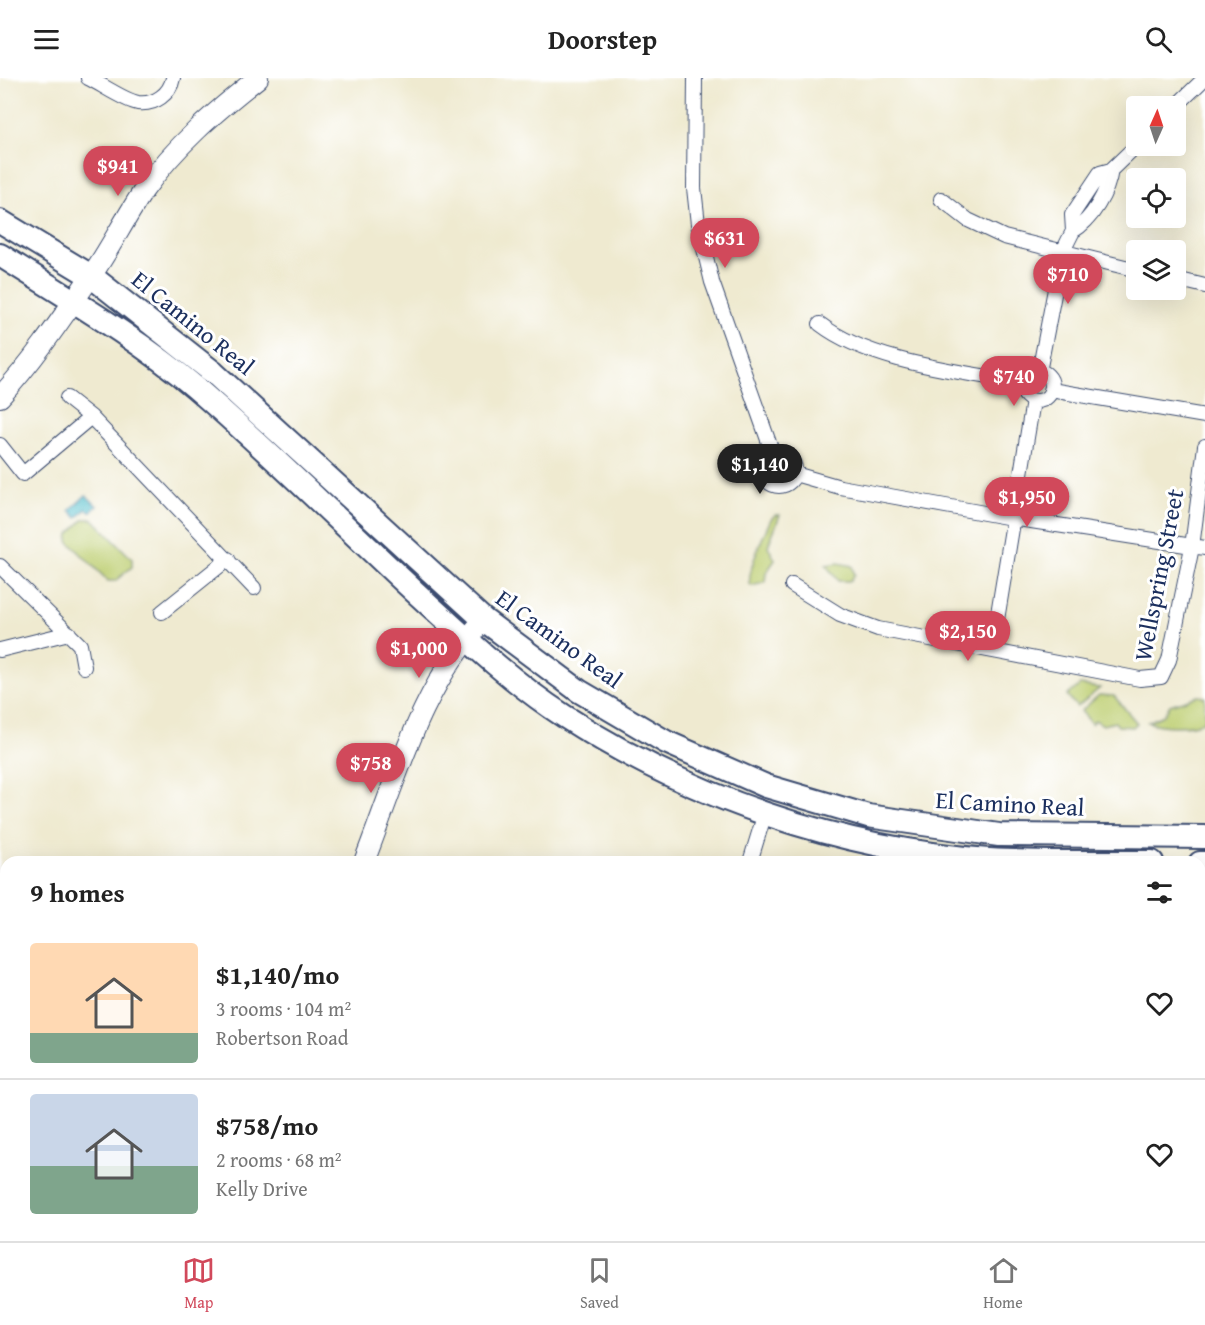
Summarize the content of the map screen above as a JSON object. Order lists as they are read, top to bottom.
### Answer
{
  "streets": {
    "main road": ["El Camino Real"],
    "street": ["Wellspring Street"]
  },
  "north": "top",
  "page": {
    "header": "Doorstep",
    "price": [
      "$941",
      "$631",
      "$710",
      "$740",
      "$1,140",
      "$1,950",
      "$2,150",
      "$1,000",
      "$758"
    ],
    "heading": "9 homes",
    "list": [
      {
        "name": "$1,140/mo",
        "note": "3 rooms · 104 m² · Robertson Road"
      },
      {
        "name": "$758/mo",
        "note": "2 rooms · 68 m² · Kelly Drive"
      }
    ],
    "tabs": ["Map", "Saved", "Home"]
  }
}
